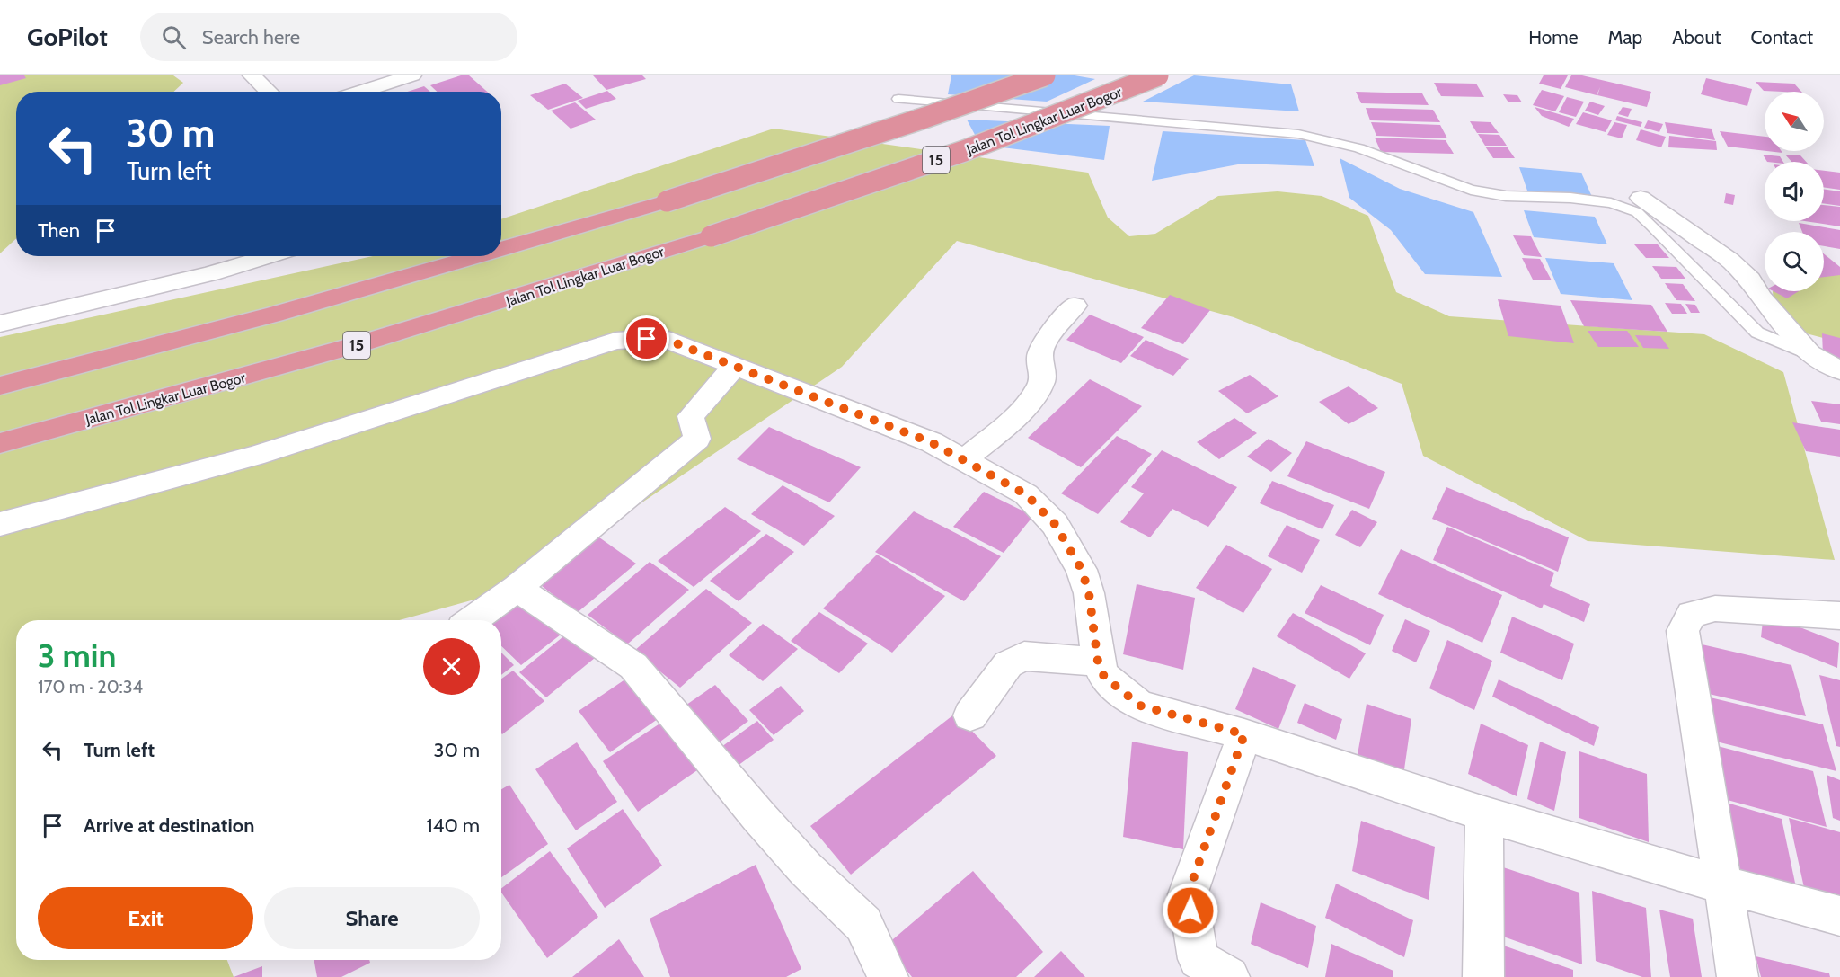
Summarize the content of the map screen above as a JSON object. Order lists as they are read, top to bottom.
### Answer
{
  "streets": {
    "highway": ["Jalan Tol Lingkar Luar Bogor", "15"]
  },
  "north": "top left",
  "page": {
    "header": "GoPilot",
    "search": "Search here",
    "nav": [
      "Home",
      "Map",
      "About",
      "Contact"
    ],
    "turn": ["30 m", "Turn left"],
    "then": "Then",
    "heading": ["3 min", "170 m · 20:34"],
    "list": [
      {
        "name": "Turn left",
        "value": "30 m"
      },
      {
        "name": "Arrive at destination",
        "value": "140 m"
      }
    ],
    "buttons": ["Exit", "Share"]
  }
}
